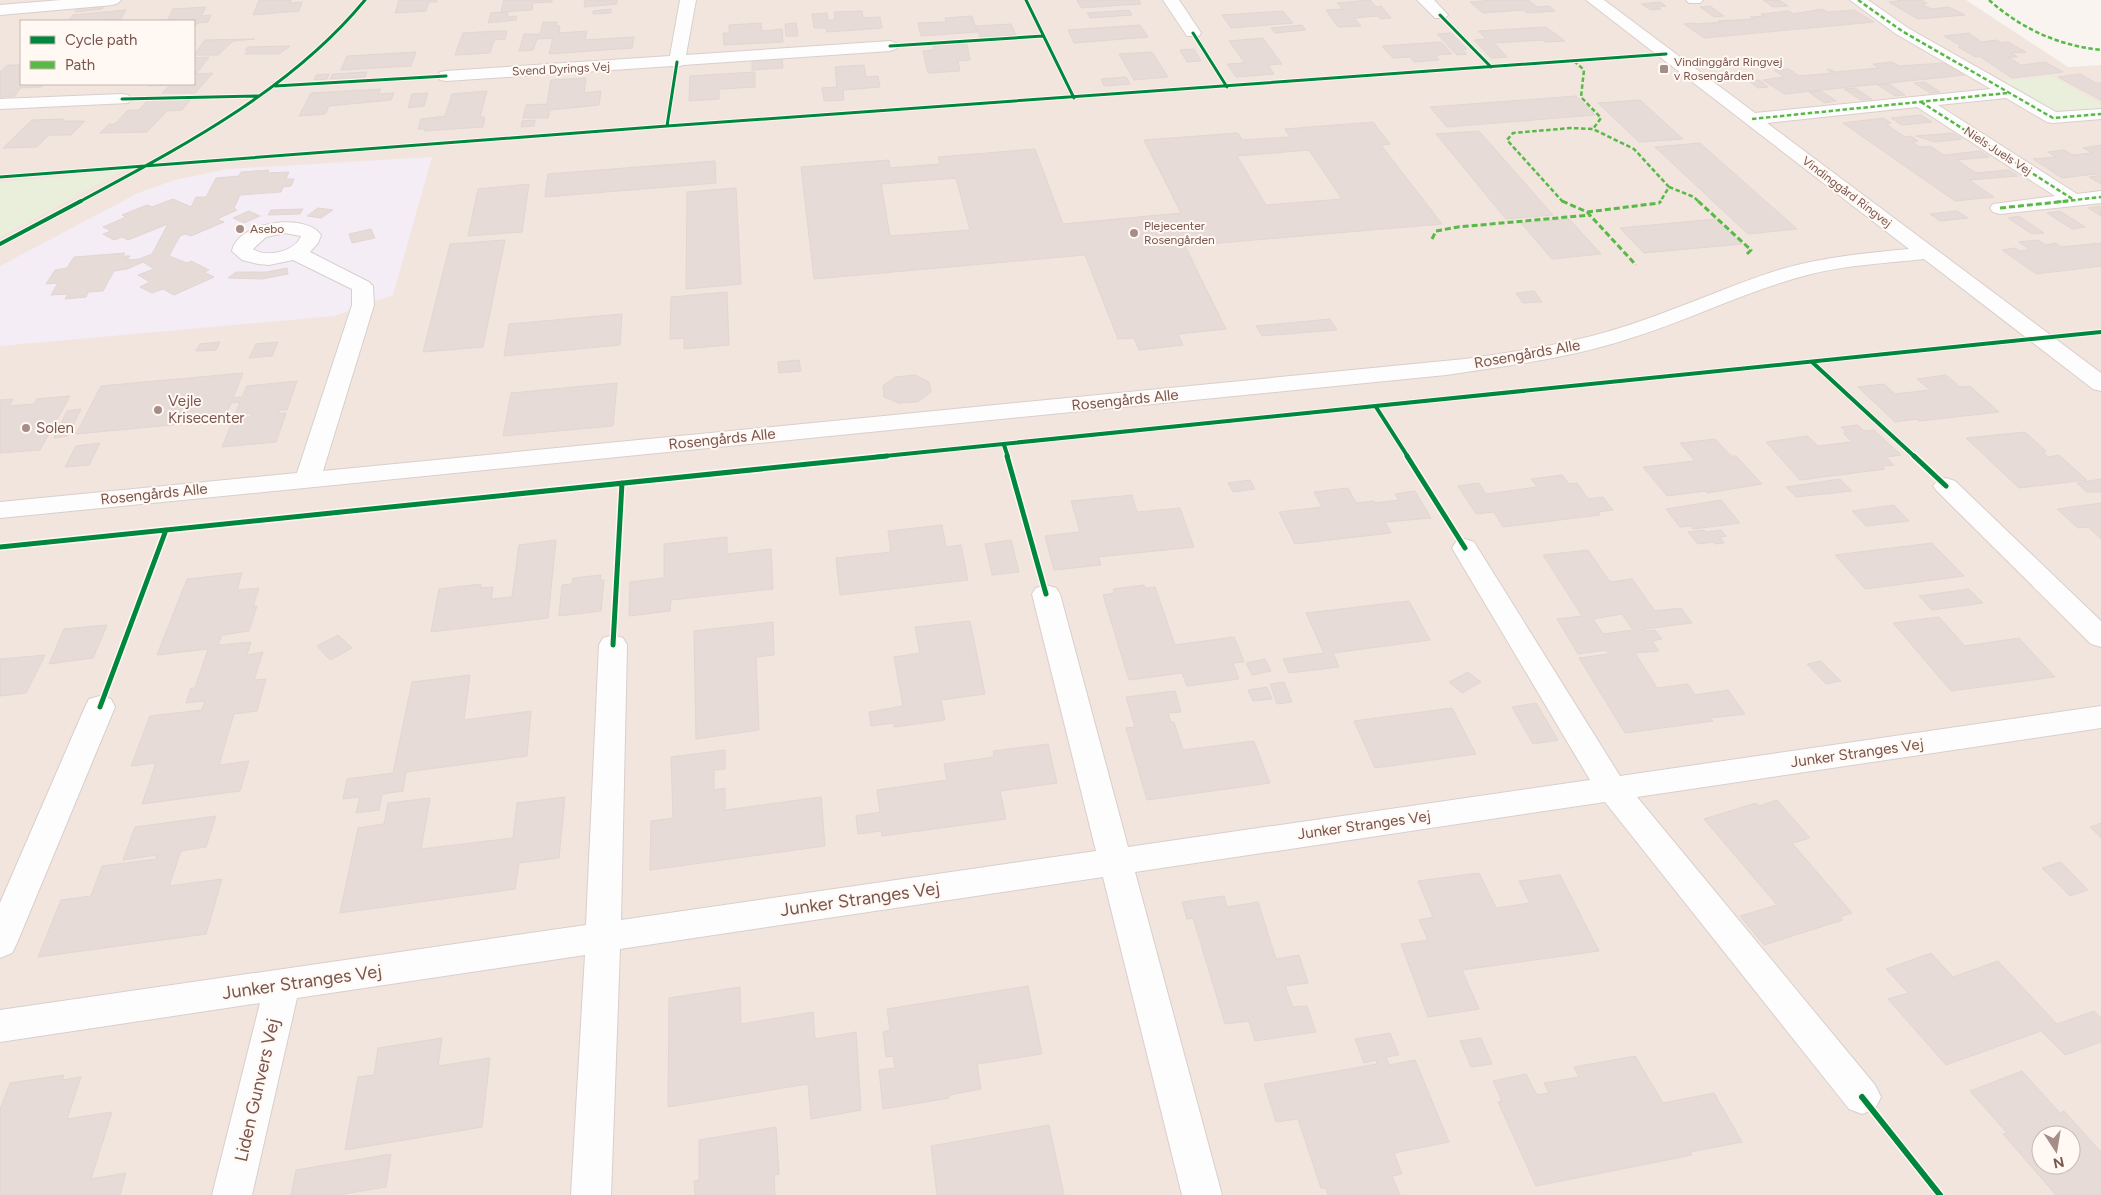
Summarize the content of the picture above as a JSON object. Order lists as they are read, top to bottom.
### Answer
{
  "streets": {
    "street": [
      "Svend Dyrings Vej",
      "Niels Juels Vej",
      "Vindinggård Ringvej",
      "Rosengårds Alle",
      "Junker Stranges Vej",
      "Liden Gunvers Vej"
    ]
  },
  "crossings": [
    ["Vindinggård Ringvej", "Rosengårds Alle"],
    ["Junker Stranges Vej", "Liden Gunvers Vej"]
  ],
  "places": {
    "transit": ["Vindinggård Ringvej v Rosengården"],
    "other": [
      "Asebo",
      "Plejecenter Rosengården",
      "Vejle Krisecenter",
      "Solen"
    ]
  },
  "legend": ["Cycle path", "Path"],
  "north": "bottom"
}
